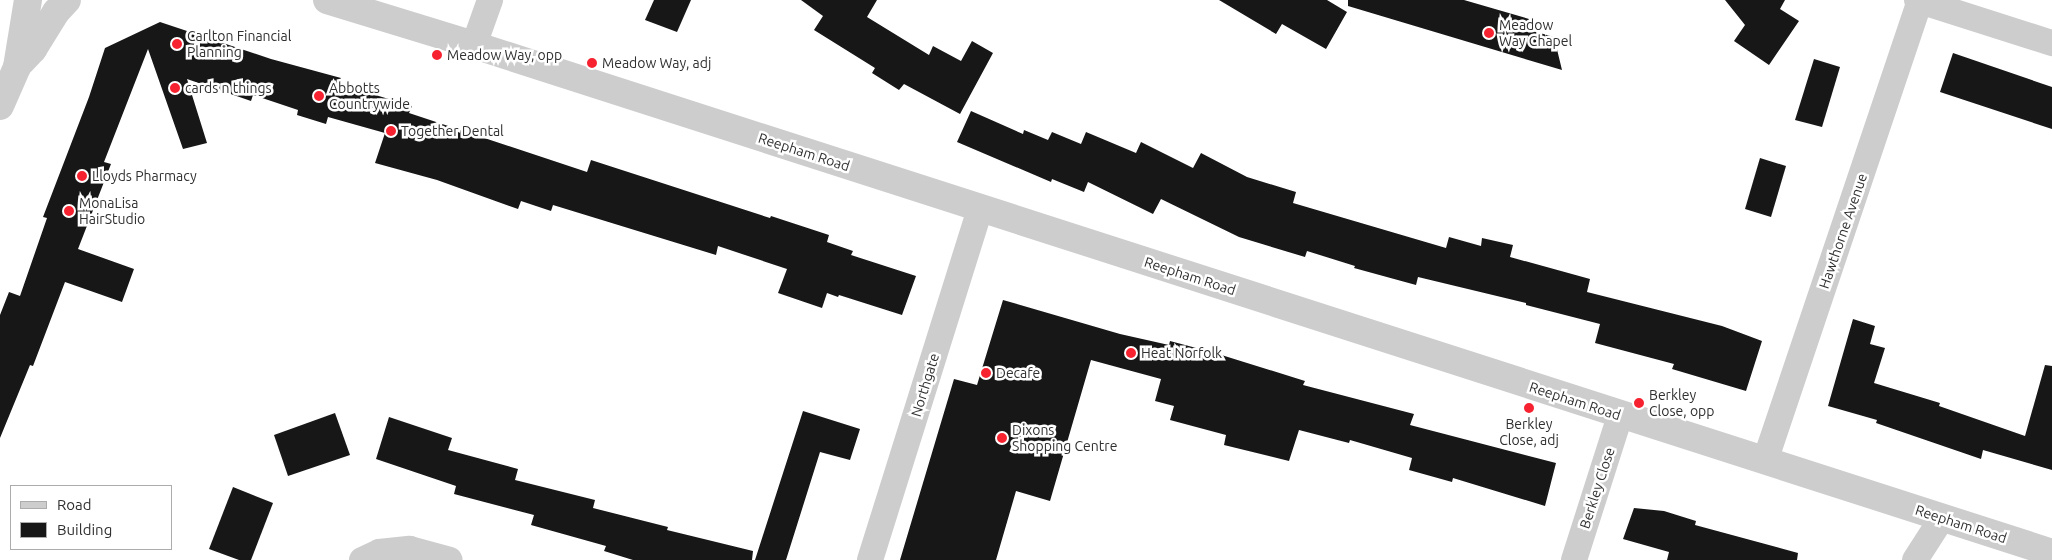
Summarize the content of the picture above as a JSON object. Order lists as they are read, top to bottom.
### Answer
{
  "streets": {
    "street": [
      "Reepham Road",
      "Hawthorne Avenue",
      "Northgate",
      "Berkley Close"
    ]
  },
  "crossings": [
    ["Reepham Road", "Hawthorne Avenue"],
    ["Reepham Road", "Northgate"],
    ["Reepham Road", "Berkley Close"]
  ],
  "places": [
    "Meadow Way Chapel",
    "Carlton Financial Planning",
    "Meadow Way, opp",
    "Meadow Way, adj",
    "cards n things",
    "Abbotts Countrywide",
    "Together Dental",
    "Lloyds Pharmacy",
    "MonaLisa HairStudio",
    "Heat Norfolk",
    "Decafe",
    "Berkley Close, opp",
    "Berkley Close, adj",
    "Dixons Shopping Centre"
  ],
  "legend": ["Road", "Building"]
}
